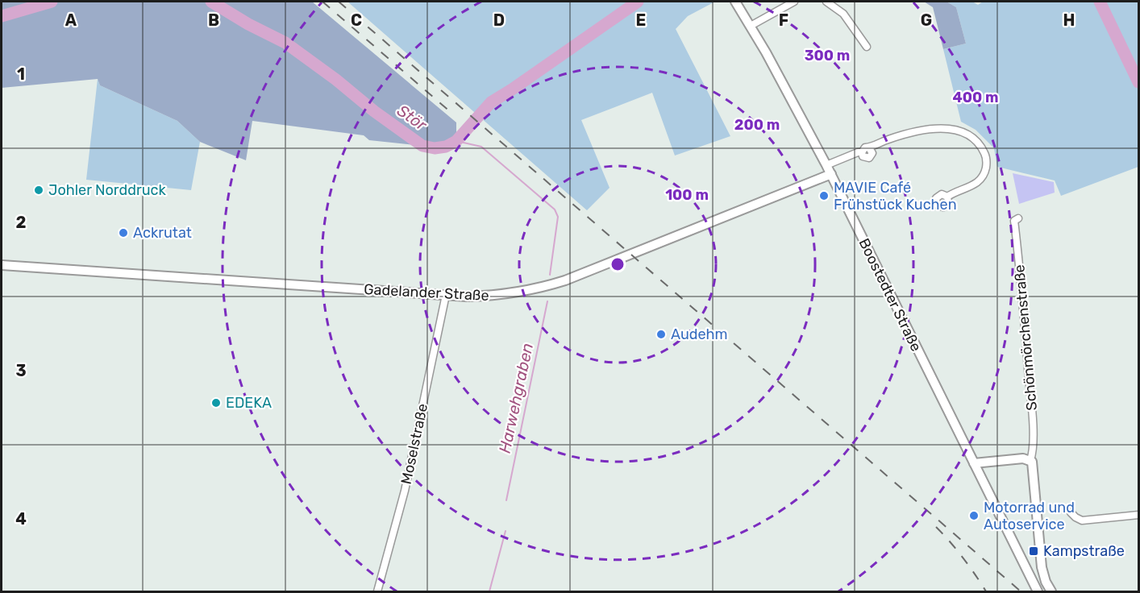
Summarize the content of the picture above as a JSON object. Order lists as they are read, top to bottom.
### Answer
{
  "streets": {
    "street": [
      "Gadelander Straße",
      "Boostedter Straße",
      "Schönmörchenstraße",
      "Moselstraße"
    ]
  },
  "crossings": [
    ["Gadelander Straße", "Boostedter Straße"],
    ["Gadelander Straße", "Moselstraße"]
  ],
  "water": ["Stör", "Harwehgraben"],
  "places": {
    "other": [
      "Johler Norddruck",
      "MAVIE Café Frühstück Kuchen",
      "Ackrutat",
      "Audehm",
      "EDEKA",
      "Motorrad und Autoservice"
    ],
    "transit": ["Kampstraße"]
  },
  "grid": {
    "columns": [
      "A",
      "B",
      "C",
      "D",
      "E",
      "F",
      "G",
      "H"
    ],
    "rows": [
      "1",
      "2",
      "3",
      "4"
    ]
  },
  "rings": [
    "300 m",
    "400 m",
    "200 m",
    "100 m"
  ]
}
